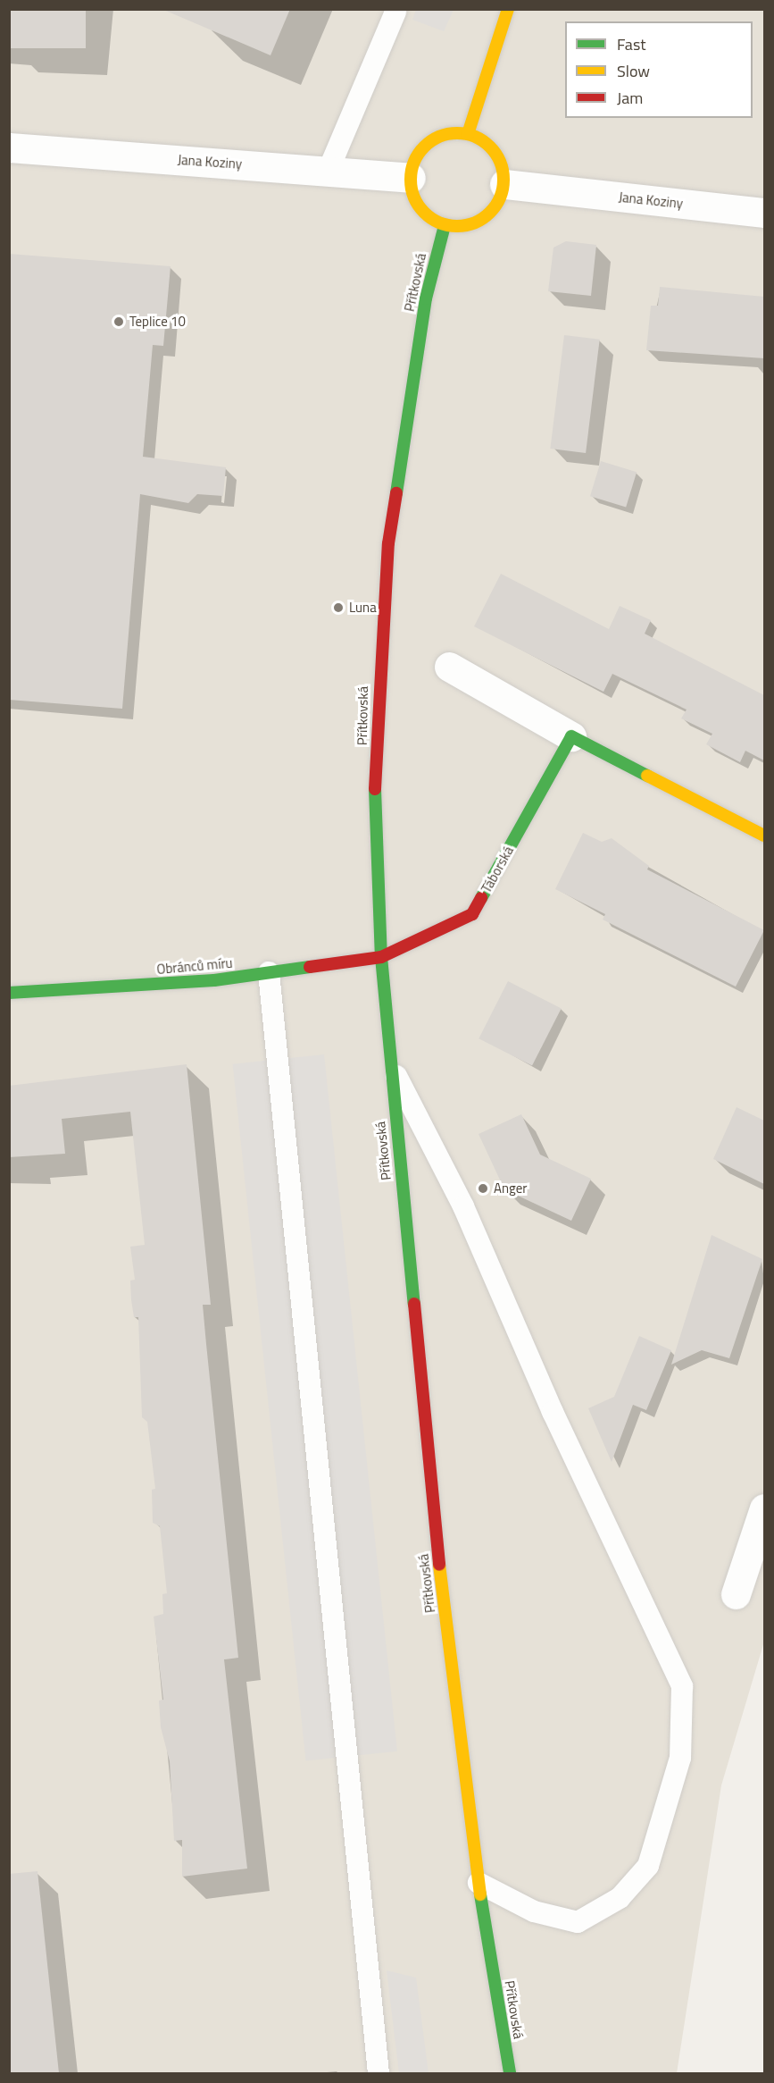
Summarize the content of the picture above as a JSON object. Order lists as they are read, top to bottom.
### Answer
{
  "streets": {
    "street": [
      "Jana Koziny",
      "Přítkovská",
      "Táborská",
      "Obránců míru"
    ]
  },
  "crossings": [
    ["Jana Koziny", "Přítkovská"],
    ["Přítkovská", "Táborská"],
    ["Přítkovská", "Obránců míru"],
    ["Táborská", "Obránců míru"]
  ],
  "places": ["Teplice 10", "Luna", "Anger"],
  "legend": ["Fast", "Slow", "Jam"]
}
